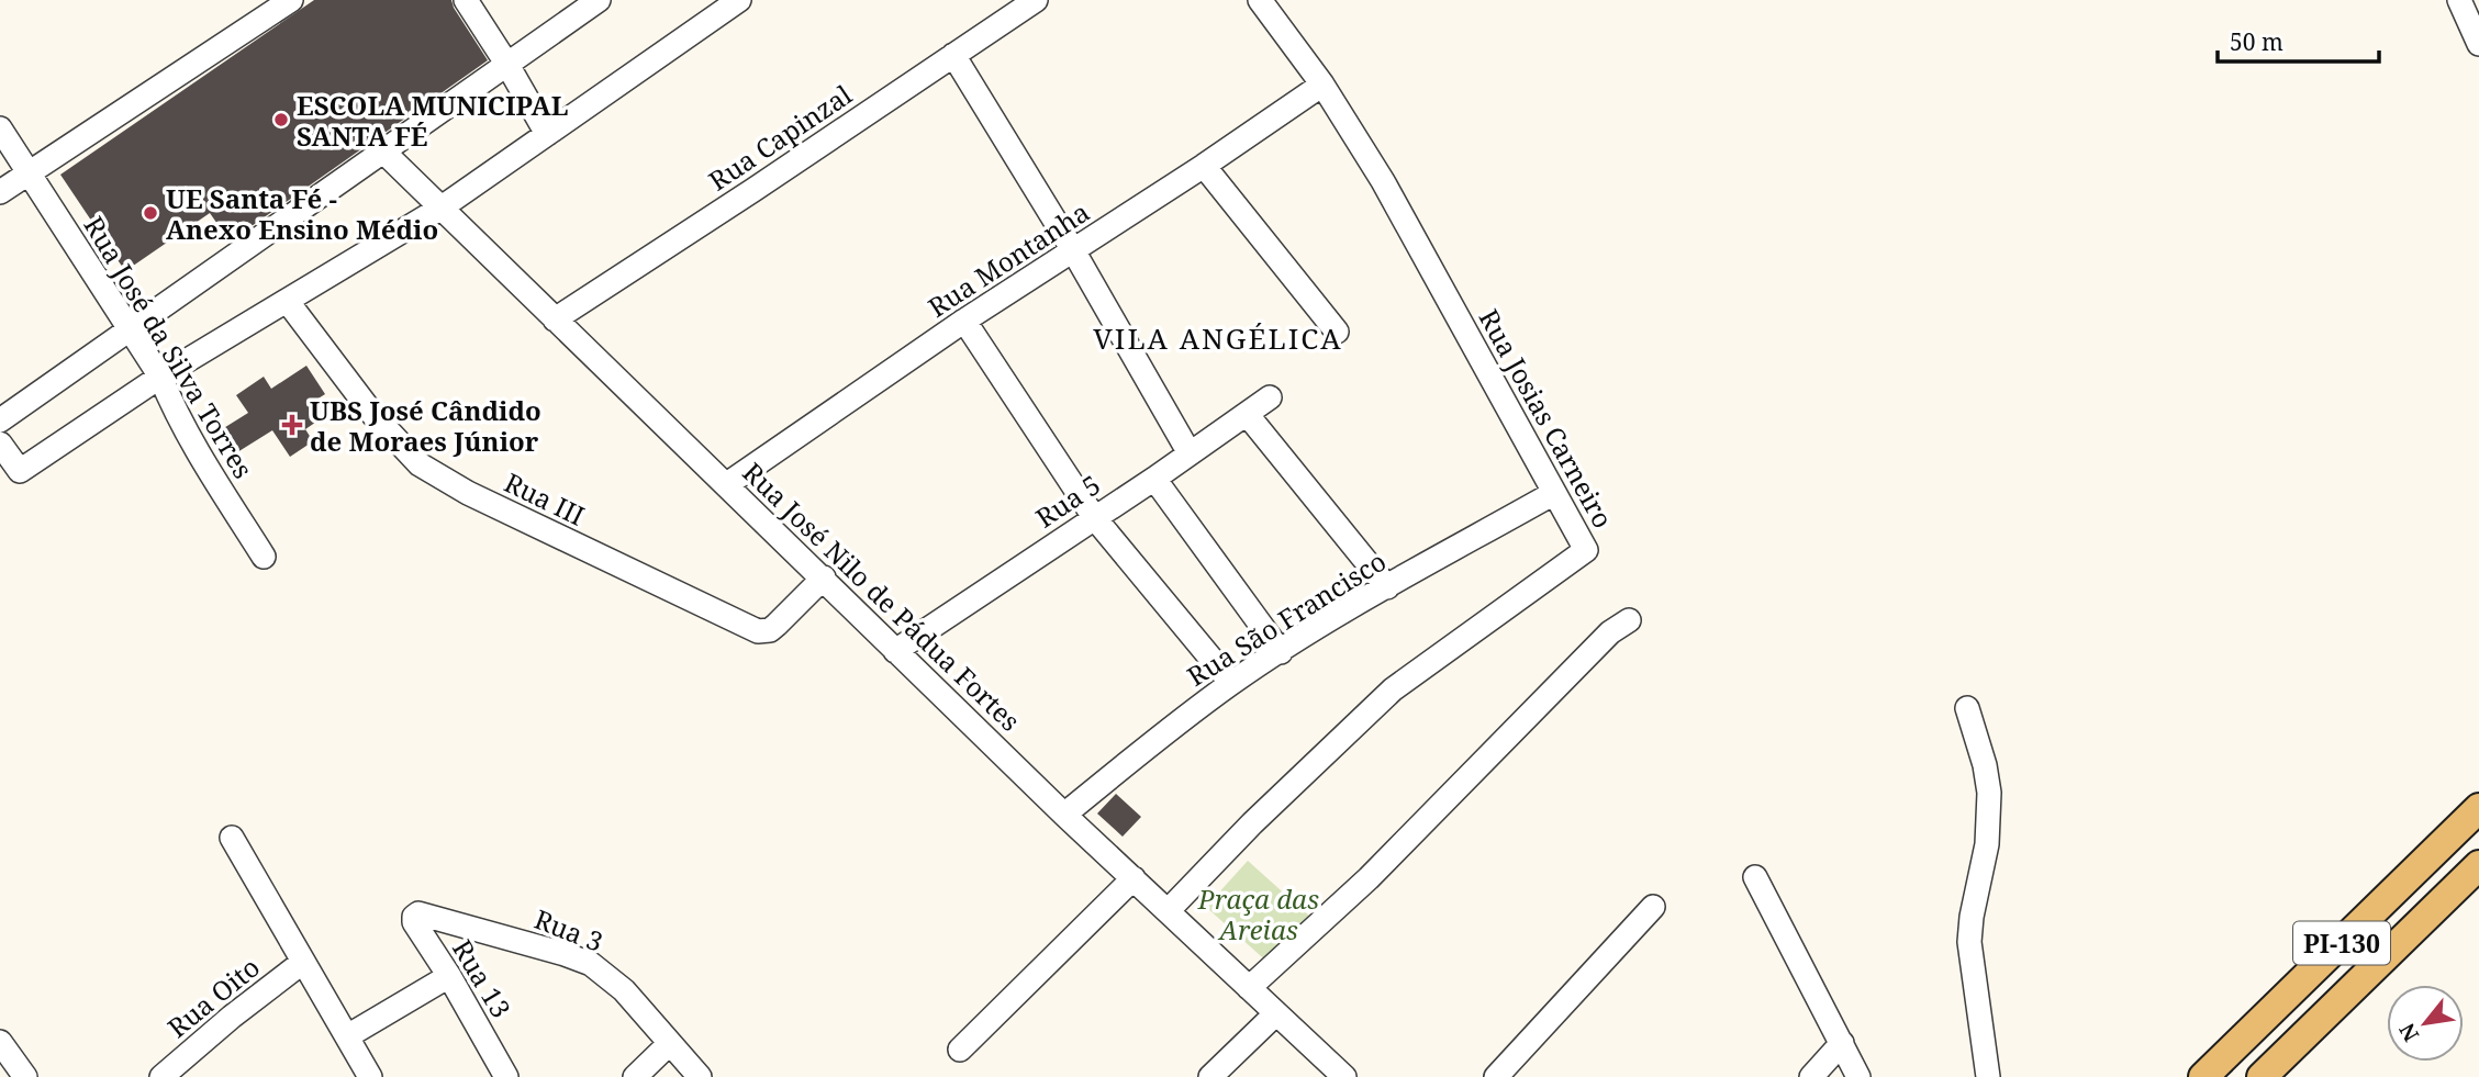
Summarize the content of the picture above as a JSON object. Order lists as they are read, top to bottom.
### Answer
{
  "streets": {
    "main road": ["PI-130"],
    "street": [
      "Rua Capinzal",
      "Rua Montanha",
      "Rua José da Silva Torres",
      "Rua Josias Carneiro",
      "Rua III",
      "Rua 5",
      "Rua José Nilo de Pádua Fortes",
      "Rua São Francisco",
      "Rua 3",
      "Rua 13",
      "Rua Oito"
    ]
  },
  "crossings": [
    ["Rua Capinzal", "Rua José Nilo de Pádua Fortes"],
    ["Rua Montanha", "Rua Josias Carneiro"],
    ["Rua Montanha", "Rua José Nilo de Pádua Fortes"],
    ["Rua Josias Carneiro", "Rua José Nilo de Pádua Fortes"],
    ["Rua Josias Carneiro", "Rua São Francisco"],
    ["Rua III", "Rua José Nilo de Pádua Fortes"],
    ["Rua 5", "Rua José Nilo de Pádua Fortes"],
    ["Rua José Nilo de Pádua Fortes", "Rua São Francisco"],
    ["Rua 3", "Rua 13"]
  ],
  "districts": ["VILA ANGÉLICA"],
  "parks": ["Praça das Areias"],
  "places": {
    "other": ["ESCOLA MUNICIPAL SANTA FÉ", "UE Santa Fé - Anexo Ensino Médio"],
    "health": ["UBS José Cândido de Moraes Júnior"]
  },
  "scale_bar": "50 m",
  "north": "bottom left"
}
